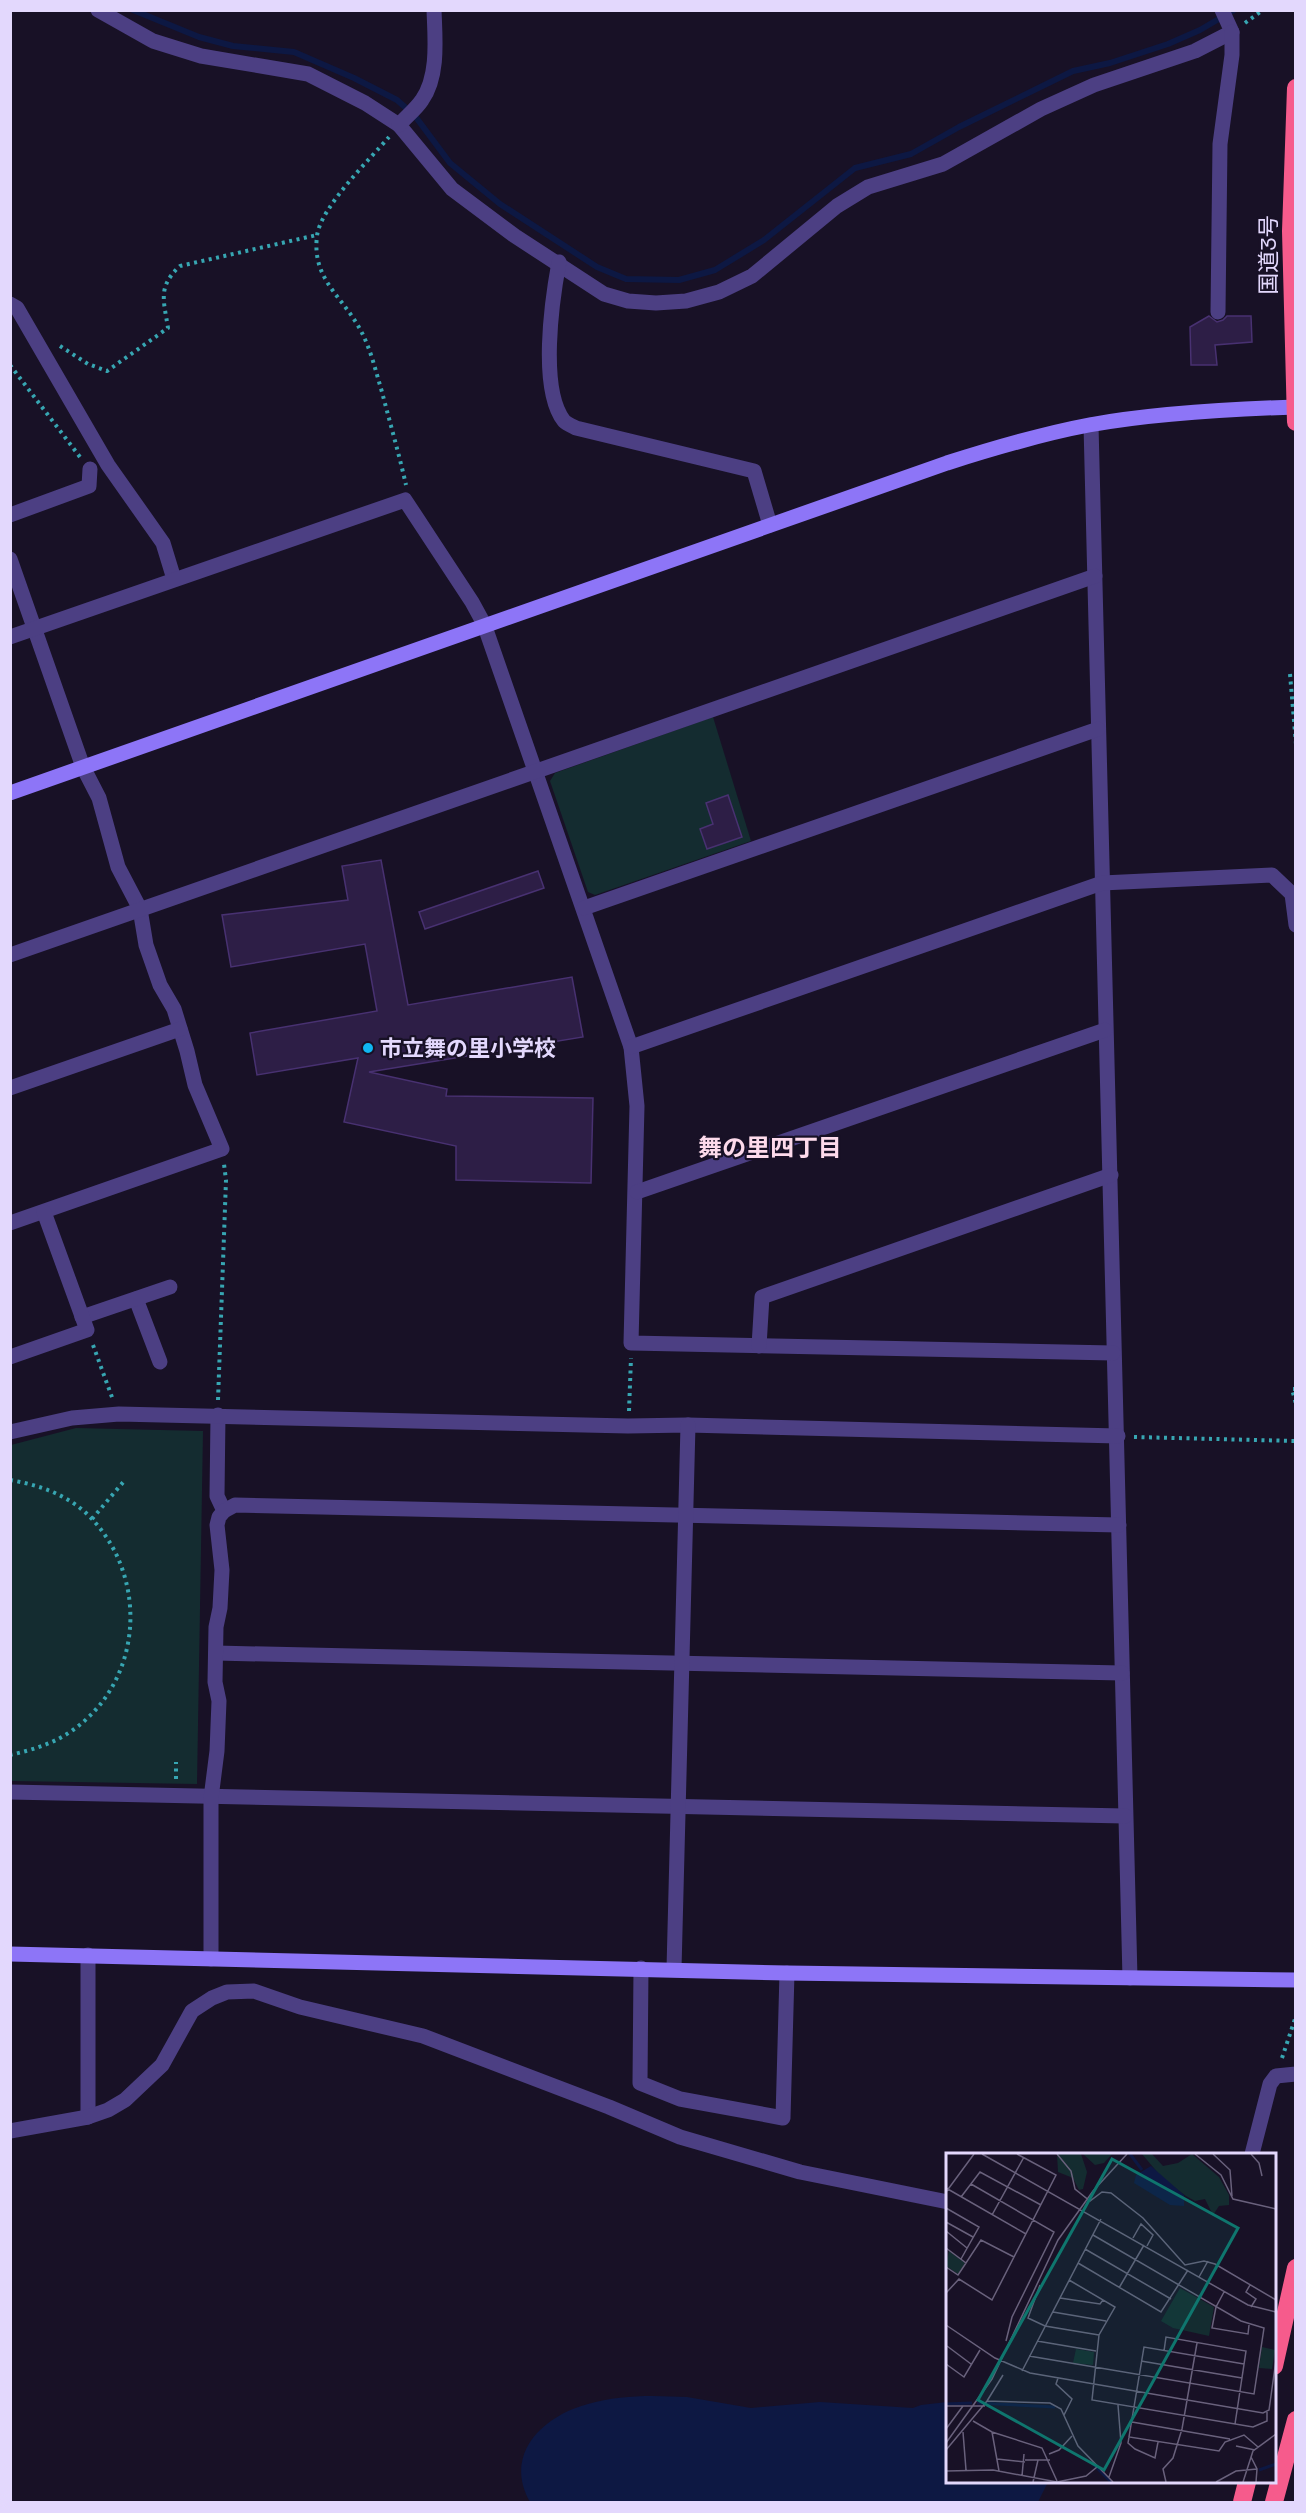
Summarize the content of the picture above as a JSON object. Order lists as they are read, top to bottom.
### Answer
{
  "streets": {
    "highway": ["国道3号"]
  },
  "districts": ["舞の里四丁目"],
  "places": ["市立舞の里小学校"]
}
